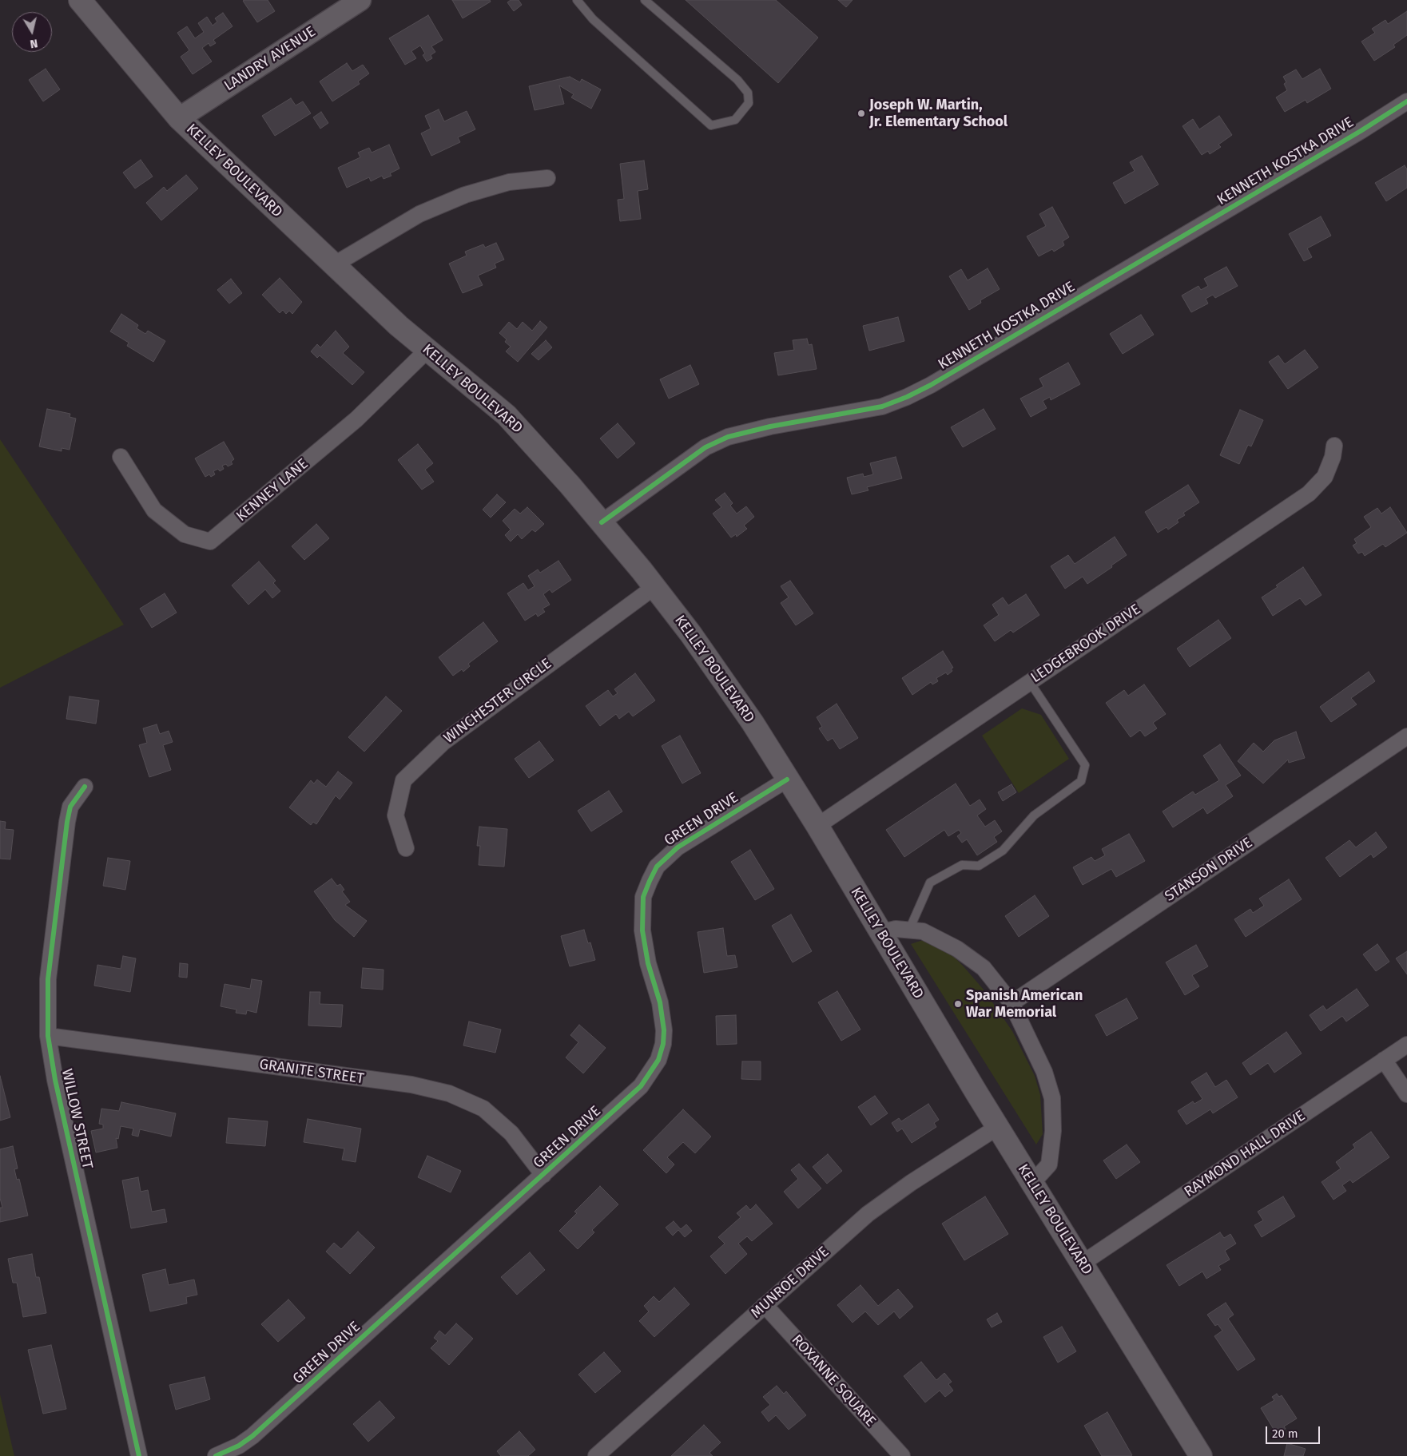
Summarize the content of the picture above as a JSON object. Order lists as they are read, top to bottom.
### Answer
{
  "streets": {
    "main road": ["KELLEY BOULEVARD"],
    "street": [
      "LANDRY AVENUE",
      "KENNETH KOSTKA DRIVE",
      "KENNEY LANE",
      "LEDGEBROOK DRIVE",
      "WINCHESTER CIRCLE",
      "GREEN DRIVE",
      "STANSON DRIVE",
      "GRANITE STREET",
      "WILLOW STREET",
      "RAYMOND HALL DRIVE",
      "MUNROE DRIVE",
      "ROXANNE SQUARE"
    ]
  },
  "crossings": [
    ["LANDRY AVENUE", "KELLEY BOULEVARD"],
    ["KENNETH KOSTKA DRIVE", "KELLEY BOULEVARD"],
    ["KELLEY BOULEVARD", "KENNEY LANE"],
    ["KELLEY BOULEVARD", "LEDGEBROOK DRIVE"],
    ["KELLEY BOULEVARD", "WINCHESTER CIRCLE"],
    ["KELLEY BOULEVARD", "GREEN DRIVE"],
    ["KELLEY BOULEVARD", "RAYMOND HALL DRIVE"],
    ["KELLEY BOULEVARD", "MUNROE DRIVE"],
    ["GREEN DRIVE", "GRANITE STREET"],
    ["GRANITE STREET", "WILLOW STREET"],
    ["MUNROE DRIVE", "ROXANNE SQUARE"]
  ],
  "places": ["Joseph W. Martin, Jr. Elementary School", "Spanish American War Memorial"],
  "scale_bar": "20 m",
  "north": "bottom"
}
